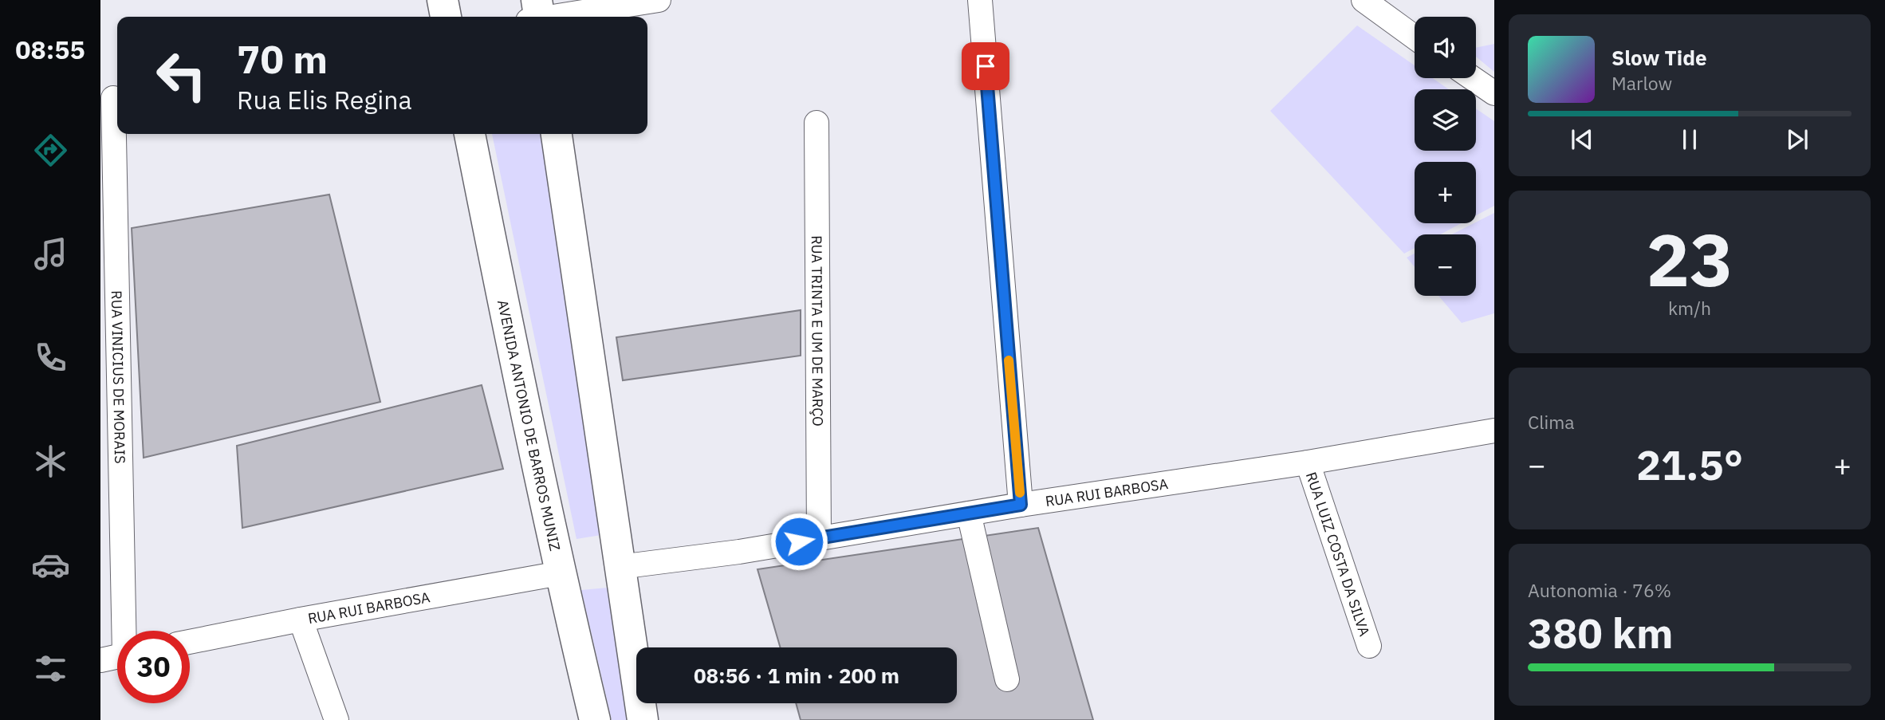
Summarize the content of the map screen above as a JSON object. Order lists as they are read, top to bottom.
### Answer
{
  "streets": {
    "main road": ["AVENIDA ANTONIO DE BARROS MUNIZ"],
    "street": [
      "RUA TRINTA E UM DE MARÇO",
      "RUA VINICIUS DE MORAIS",
      "RUA RUI BARBOSA",
      "RUA LUIZ COSTA DA SILVA"
    ]
  },
  "crossings": [
    ["RUA TRINTA E UM DE MARÇO", "RUA RUI BARBOSA"],
    ["AVENIDA ANTONIO DE BARROS MUNIZ", "RUA RUI BARBOSA"],
    ["RUA RUI BARBOSA", "RUA LUIZ COSTA DA SILVA"]
  ],
  "page": {
    "tabs": "08:55",
    "map_buttons": ["+", "−"],
    "turn": ["70 m", "Rua Elis Regina"],
    "song": ["Slow Tide", "Marlow"],
    "tile": [
      ["23", "km/h"],
      "Clima",
      ["Autonomia · 76%", "380 km"]
    ],
    "heat": ["−", "21.5°", "+"],
    "limit": "30",
    "trip": "08:56 · 1 min · 200 m"
  }
}
